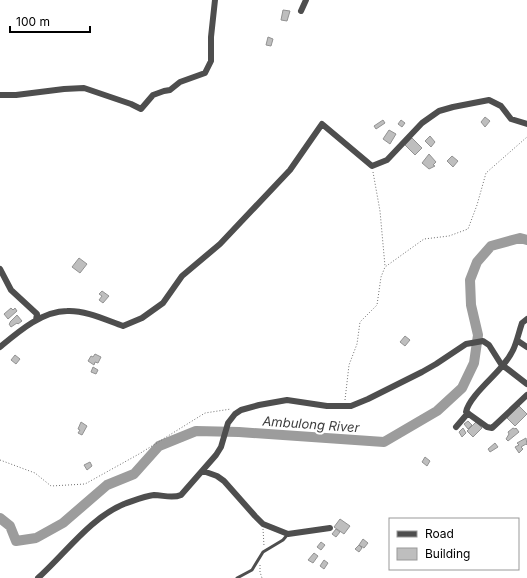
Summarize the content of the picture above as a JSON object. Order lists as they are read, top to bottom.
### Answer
{
  "water": ["Ambulong River"],
  "legend": ["Road", "Building"],
  "scale_bar": "100 m"
}
